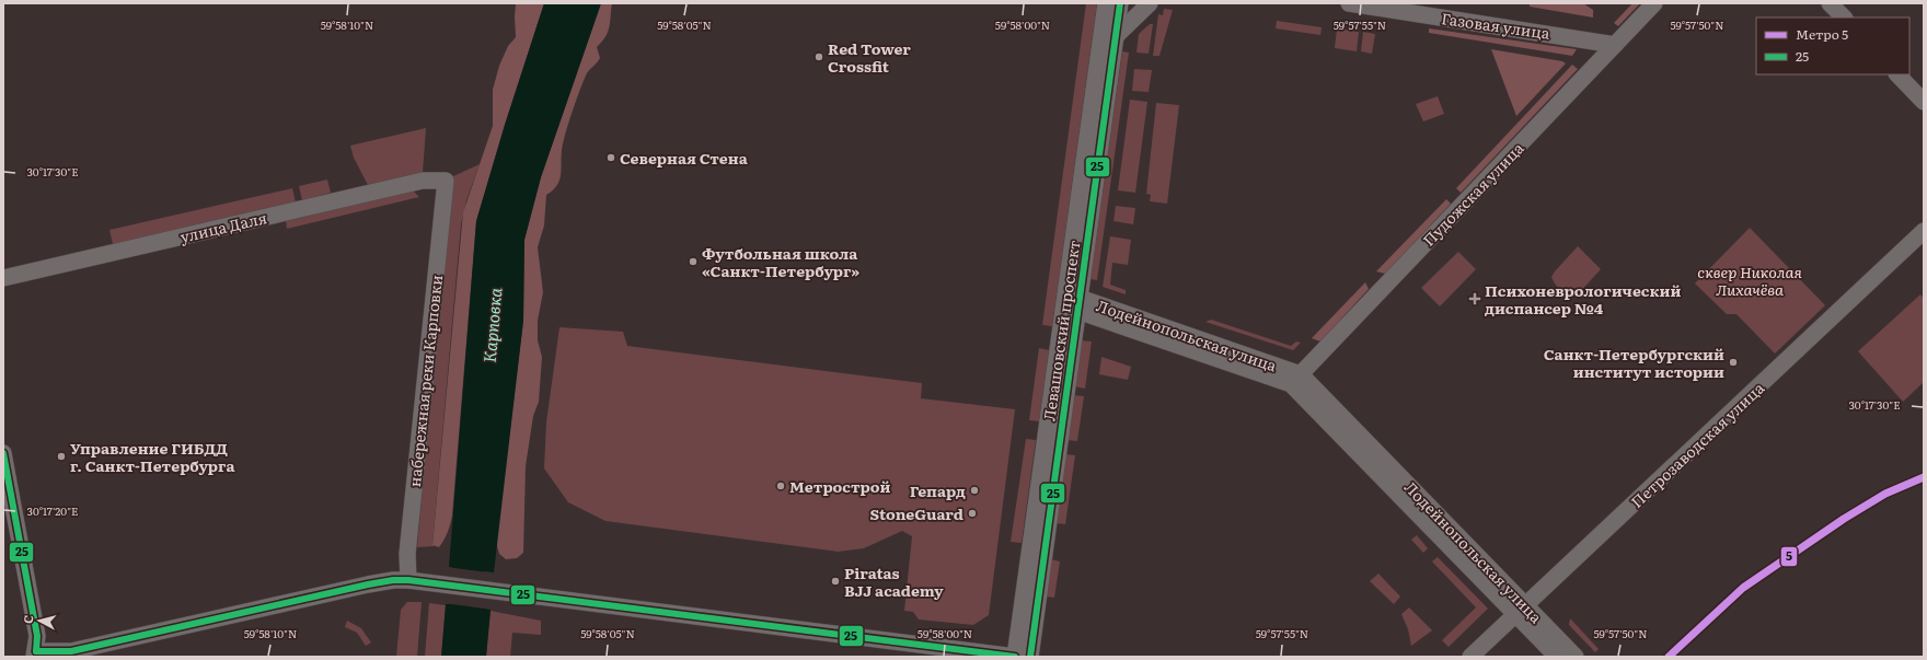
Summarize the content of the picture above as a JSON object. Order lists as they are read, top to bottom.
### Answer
{
  "streets": {
    "street": [
      "Газовая улица",
      "Пудожская улица",
      "улица Даля",
      "Левашовский проспект",
      "Лодейнопольская улица",
      "набережная реки Карповки",
      "Петрозаводская улица"
    ]
  },
  "crossings": [
    ["Газовая улица", "Пудожская улица"],
    ["Пудожская улица", "Лодейнопольская улица"],
    ["улица Даля", "набережная реки Карповки"],
    ["Левашовский проспект", "Лодейнопольская улица"],
    ["Лодейнопольская улица", "Петрозаводская улица"]
  ],
  "water": ["Карповка"],
  "parks": ["сквер Николая Лихачёва"],
  "places": {
    "other": [
      "Red Tower Crossfit",
      "Северная Стена",
      "Футбольная школа «Санкт-Петербург»",
      "Санкт-Петербургский институт истории",
      "Управление ГИБДД г. Санкт-Петербурга",
      "Метрострой",
      "Гепард",
      "StoneGuard",
      "Piratas BJJ academy"
    ],
    "health": ["Психоневрологический диспансер №4"]
  },
  "lines": ["transit line 25", "metro line 5"],
  "legend": ["Метро 5", "25"],
  "north": "left",
  "coordinates": [
    "59°58'10\"N",
    "59°58'05\"N",
    "59°58'00\"N",
    "59°57'55\"N",
    "59°57'50\"N",
    "30°17'30\"E",
    "30°17'20\"E"
  ]
}
